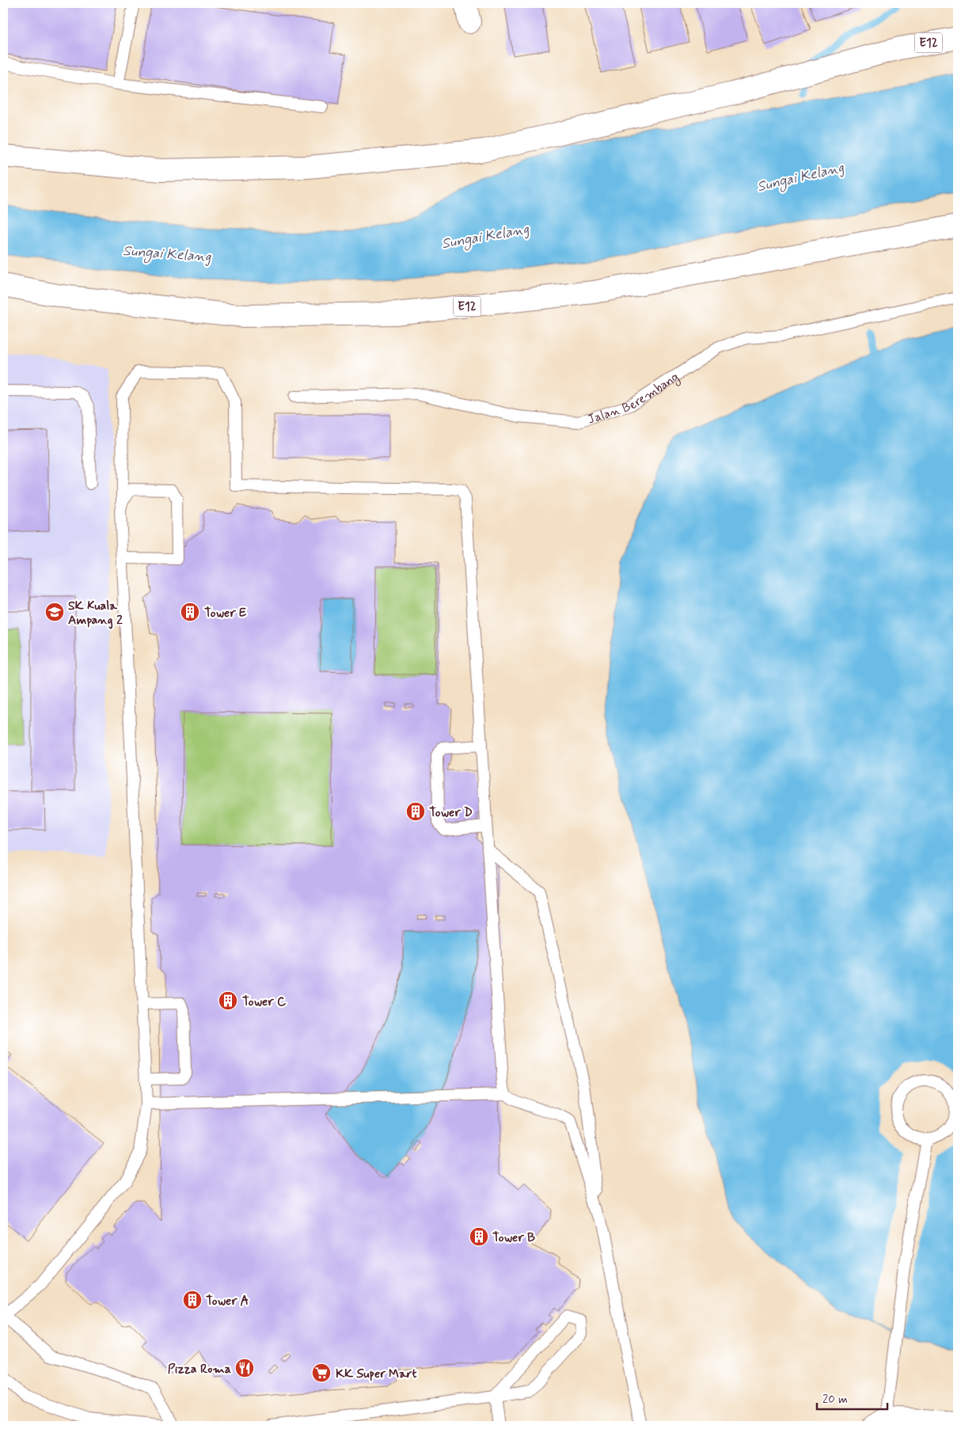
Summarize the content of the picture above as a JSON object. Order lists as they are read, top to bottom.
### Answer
{
  "streets": {
    "main road": ["E12"],
    "lane": ["Jalan Berembang"]
  },
  "water": ["Sungai Kelang"],
  "places": {
    "school or university": ["SK Kuala Ampang 2"],
    "building": [
      "Tower E",
      "Tower D",
      "Tower C",
      "Tower B",
      "Tower A"
    ],
    "restaurant": ["Pizza Roma"],
    "supermarket": ["KK Super Mart"]
  },
  "scale_bar": "20 m"
}
